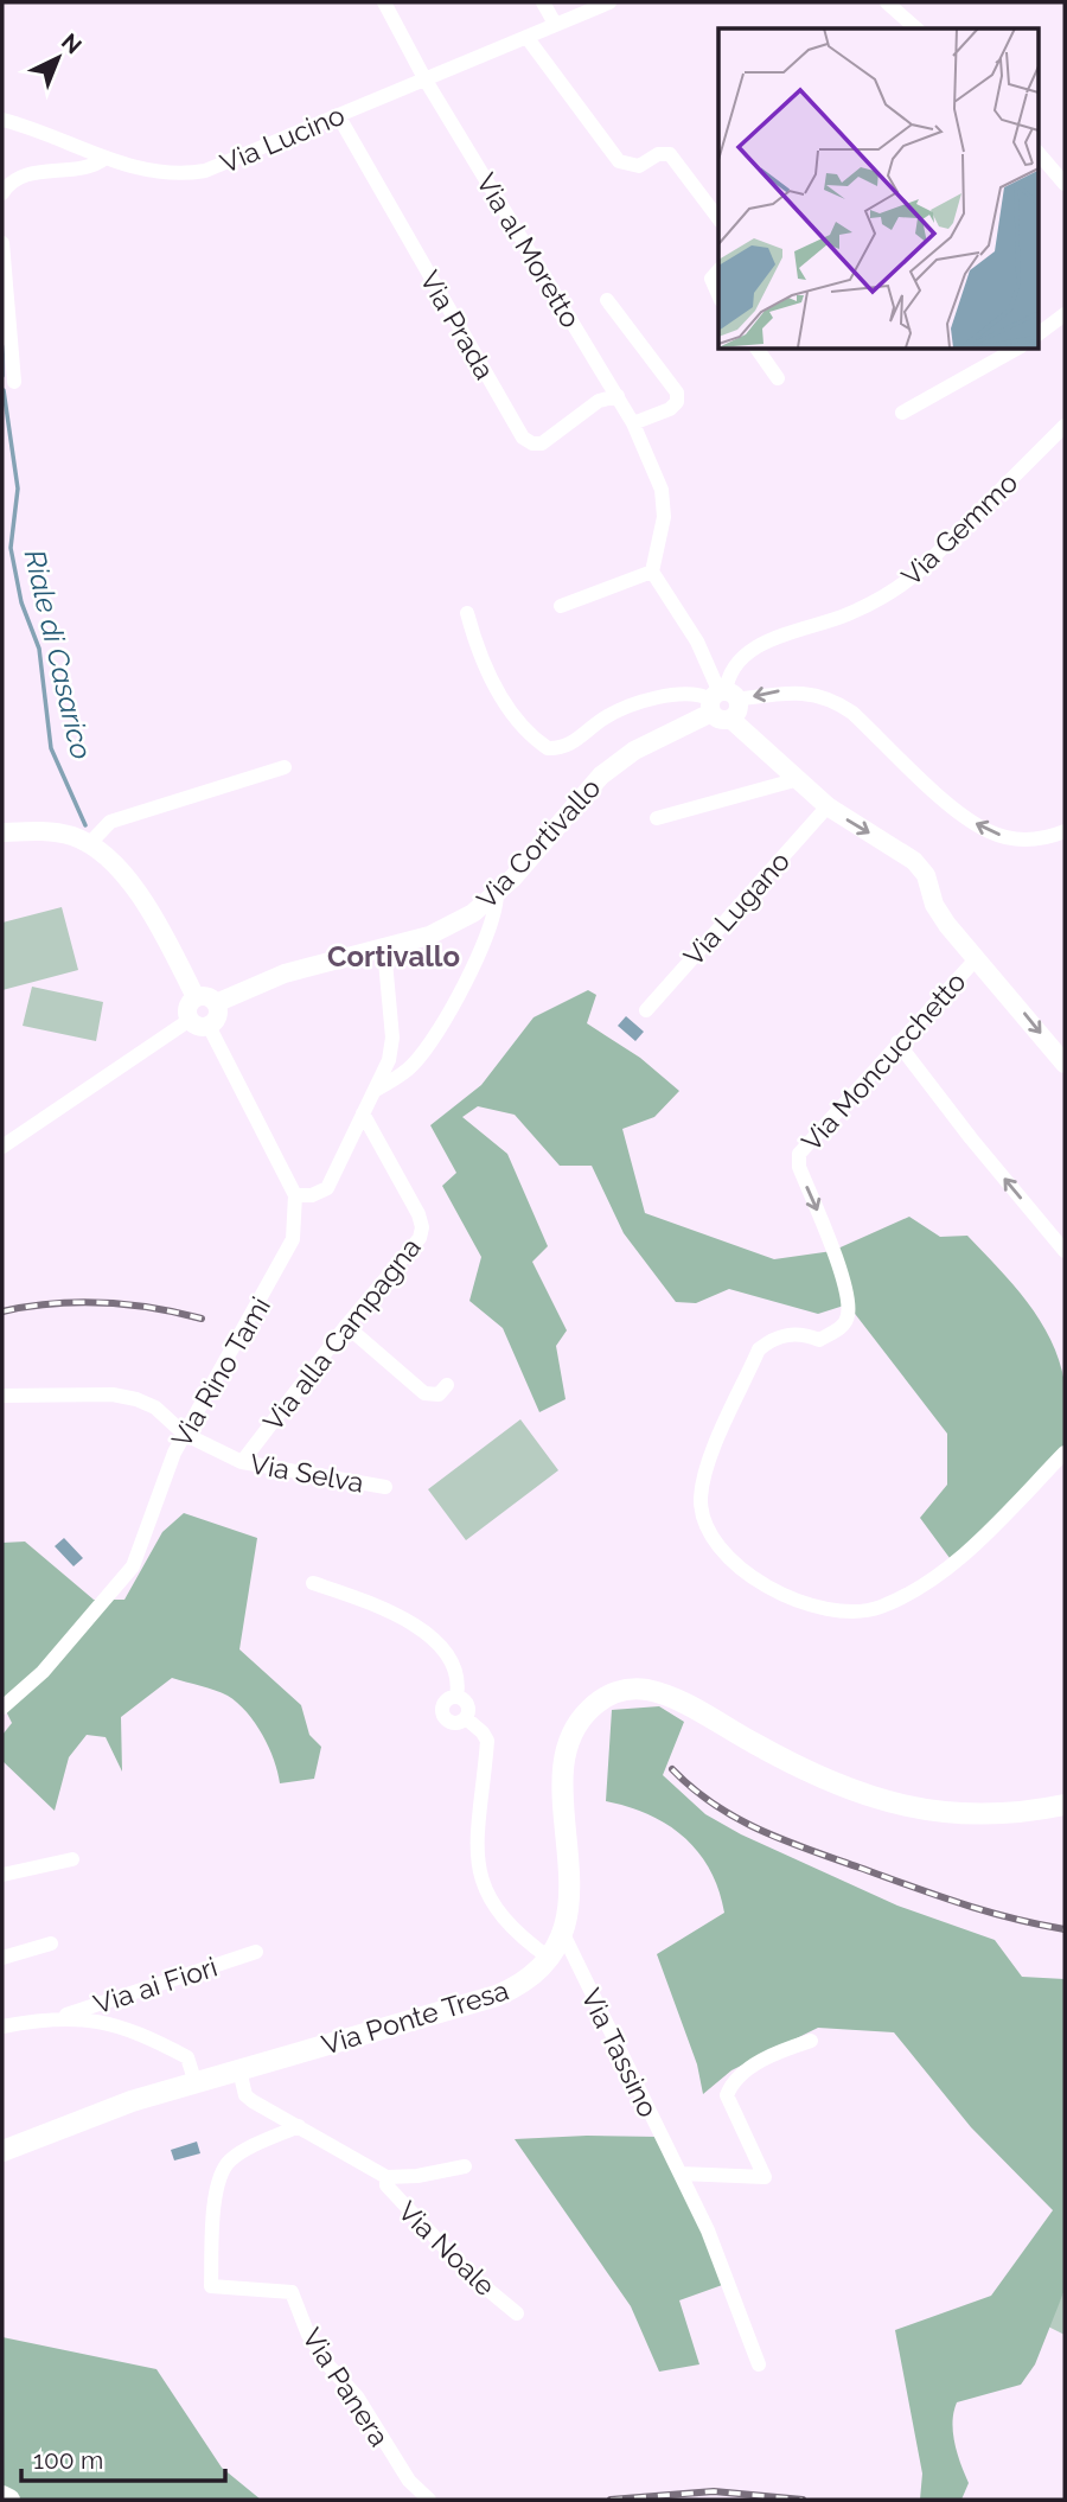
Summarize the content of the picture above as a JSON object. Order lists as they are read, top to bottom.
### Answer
{
  "streets": {
    "main road": ["Via Ponte Tresa"],
    "street": [
      "Via Lucino",
      "Via al Moretto",
      "Via Prada",
      "Via Gemmo",
      "Via Cortivallo",
      "Via Lugano",
      "Via Moncucchetto",
      "Via alla Campagna",
      "Via Rino Tami",
      "Via Selva",
      "Via ai Fiori",
      "Via Tassino",
      "Via Noale",
      "Via Panera"
    ]
  },
  "crossings": [
    ["Via Lucino", "Via al Moretto"],
    ["Via Lucino", "Via Prada"],
    ["Via al Moretto", "Via Prada"],
    ["Via Gemmo", "Via Cortivallo"],
    ["Via alla Campagna", "Via Selva"],
    ["Via Rino Tami", "Via Selva"],
    ["Via Ponte Tresa", "Via Tassino"],
    ["Via Ponte Tresa", "Via Noale"],
    ["Via Noale", "Via Panera"]
  ],
  "one_way": ["Via Cortivallo"],
  "districts": ["Cortivallo"],
  "water": ["Riale di Casarico"],
  "scale_bar": "100 m",
  "north": "top right"
}
